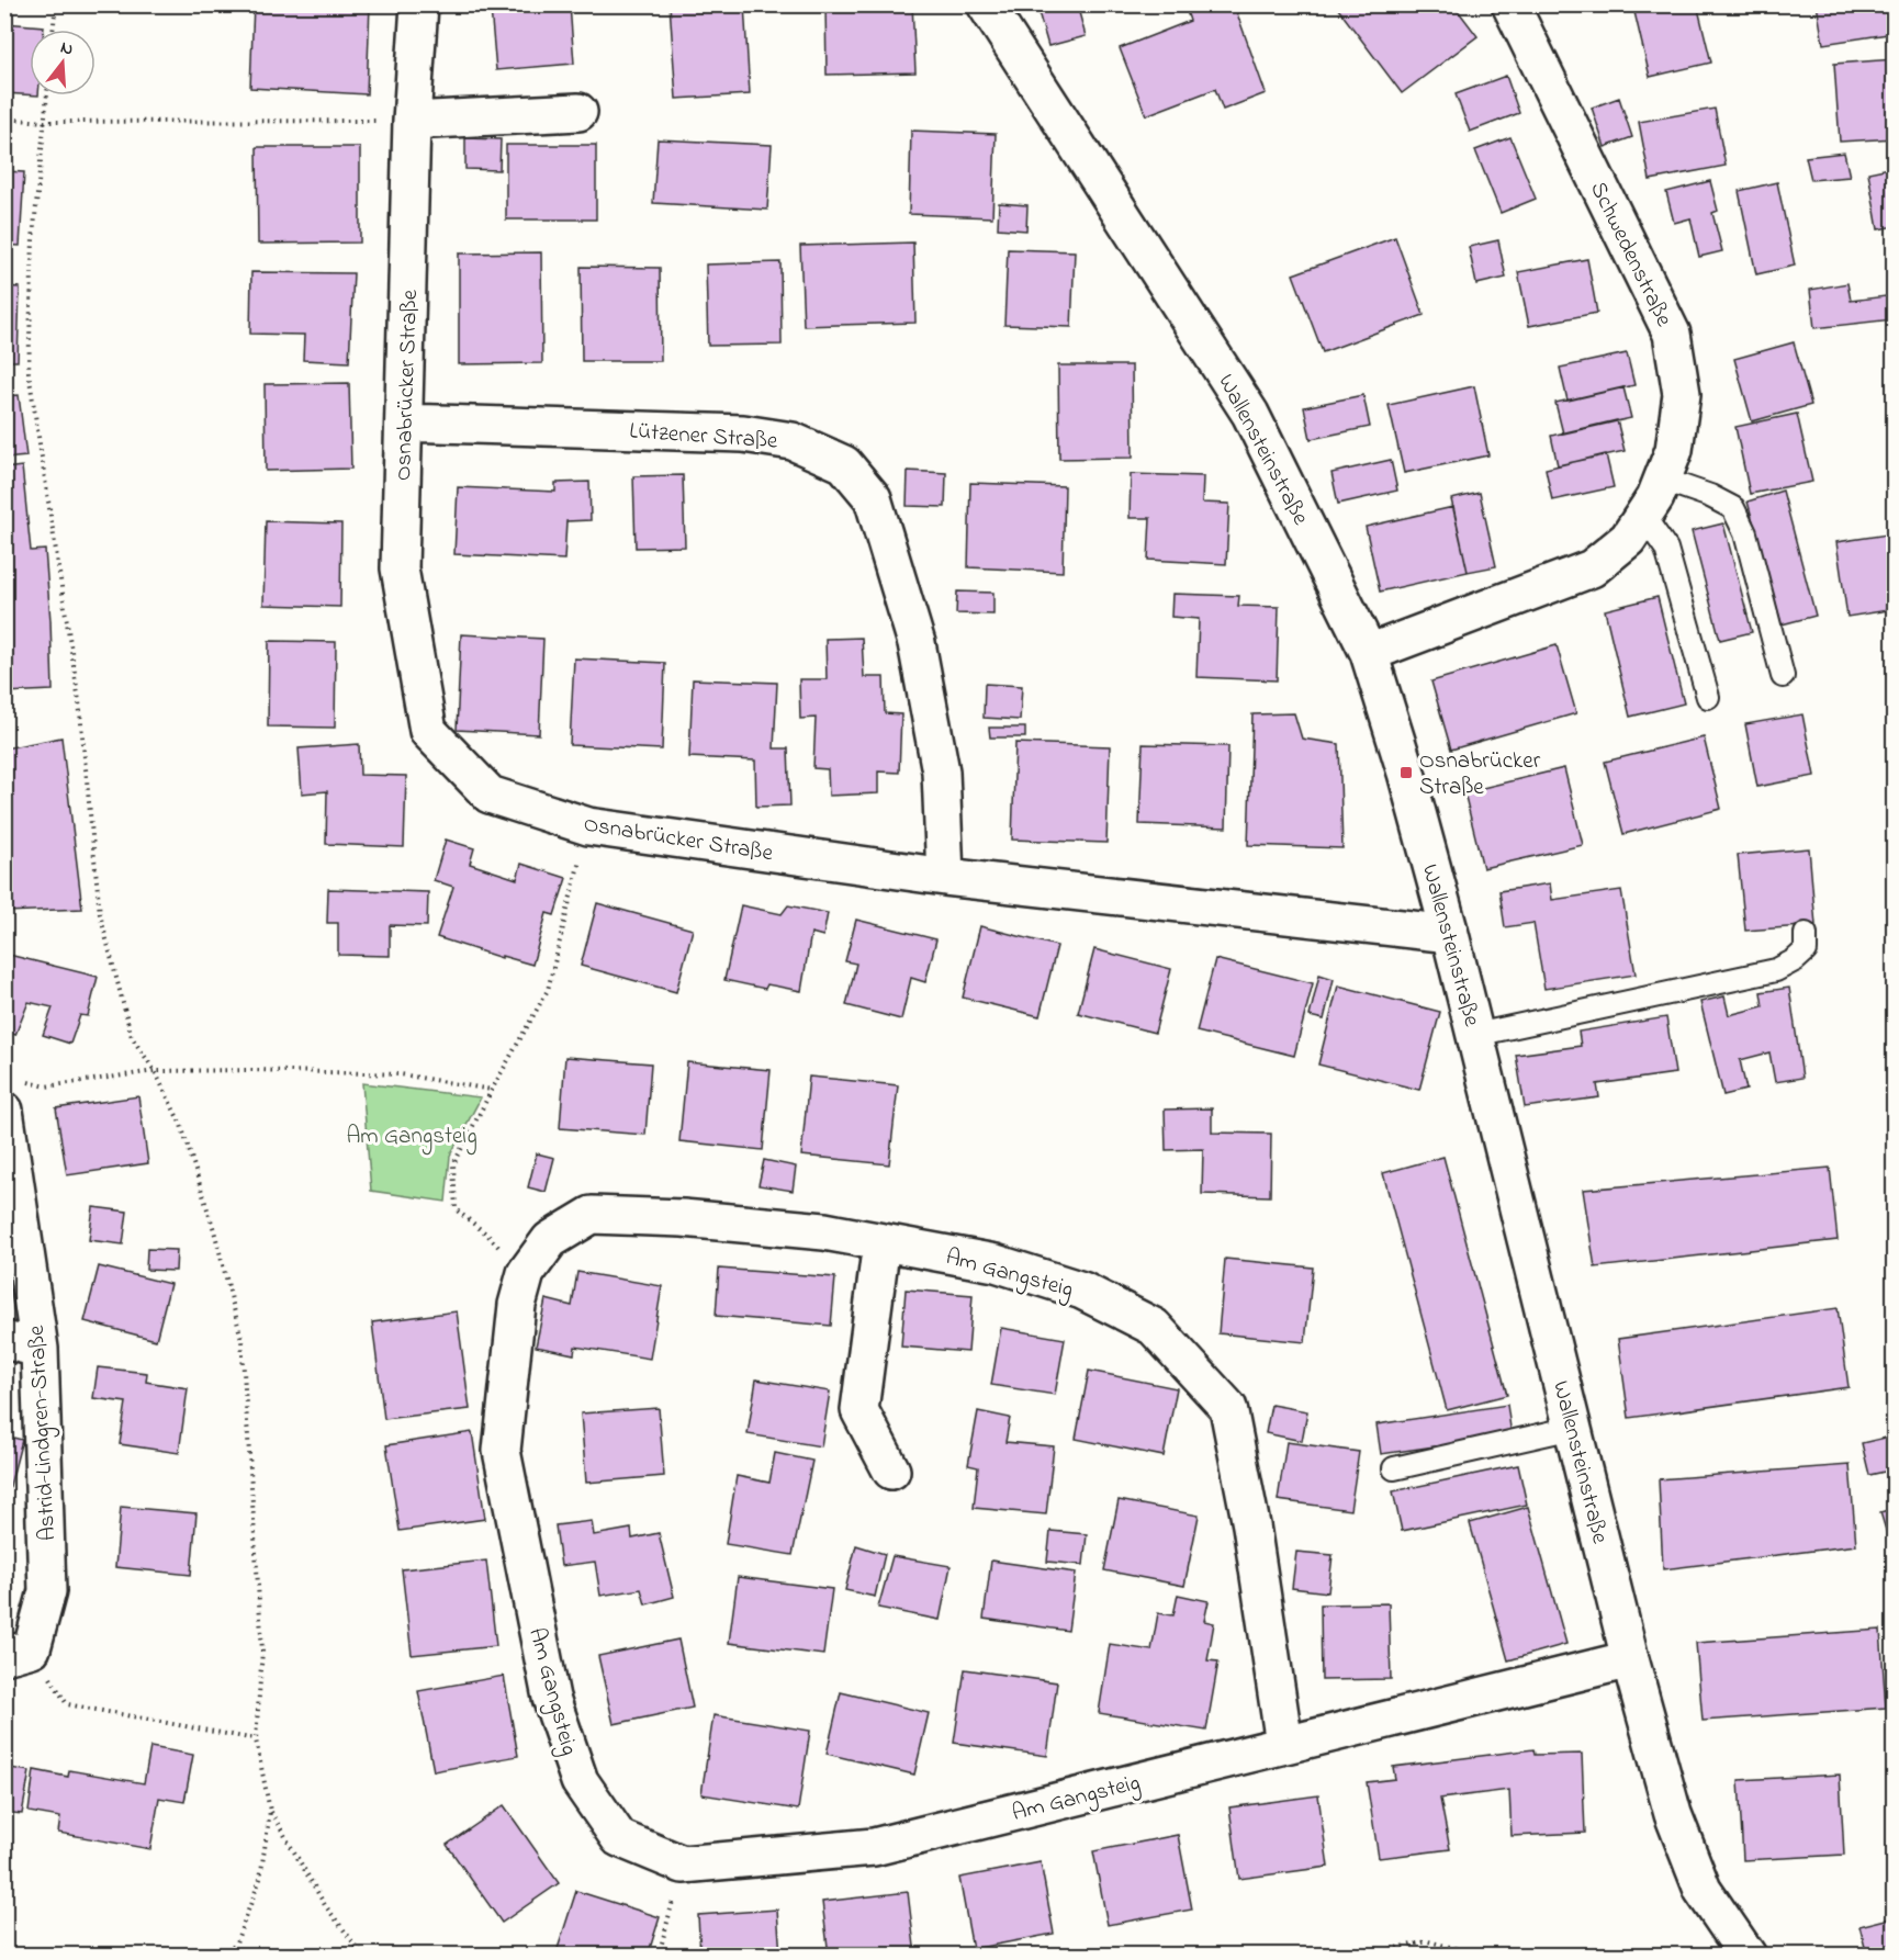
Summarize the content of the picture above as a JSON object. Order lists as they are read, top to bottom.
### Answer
{
  "streets": {
    "street": [
      "Schwedenstraße",
      "Osnabrücker Straße",
      "Lützener Straße",
      "Wallensteinstraße",
      "Am Gangsteig",
      "Astrid-Lindgren-Straße"
    ]
  },
  "crossings": [
    ["Schwedenstraße", "Wallensteinstraße"],
    ["Osnabrücker Straße", "Lützener Straße"],
    ["Osnabrücker Straße", "Wallensteinstraße"],
    ["Wallensteinstraße", "Am Gangsteig"]
  ],
  "parks": ["Am Gangsteig"],
  "places": {
    "transit": ["Osnabrücker Straße"]
  },
  "north": "top"
}
